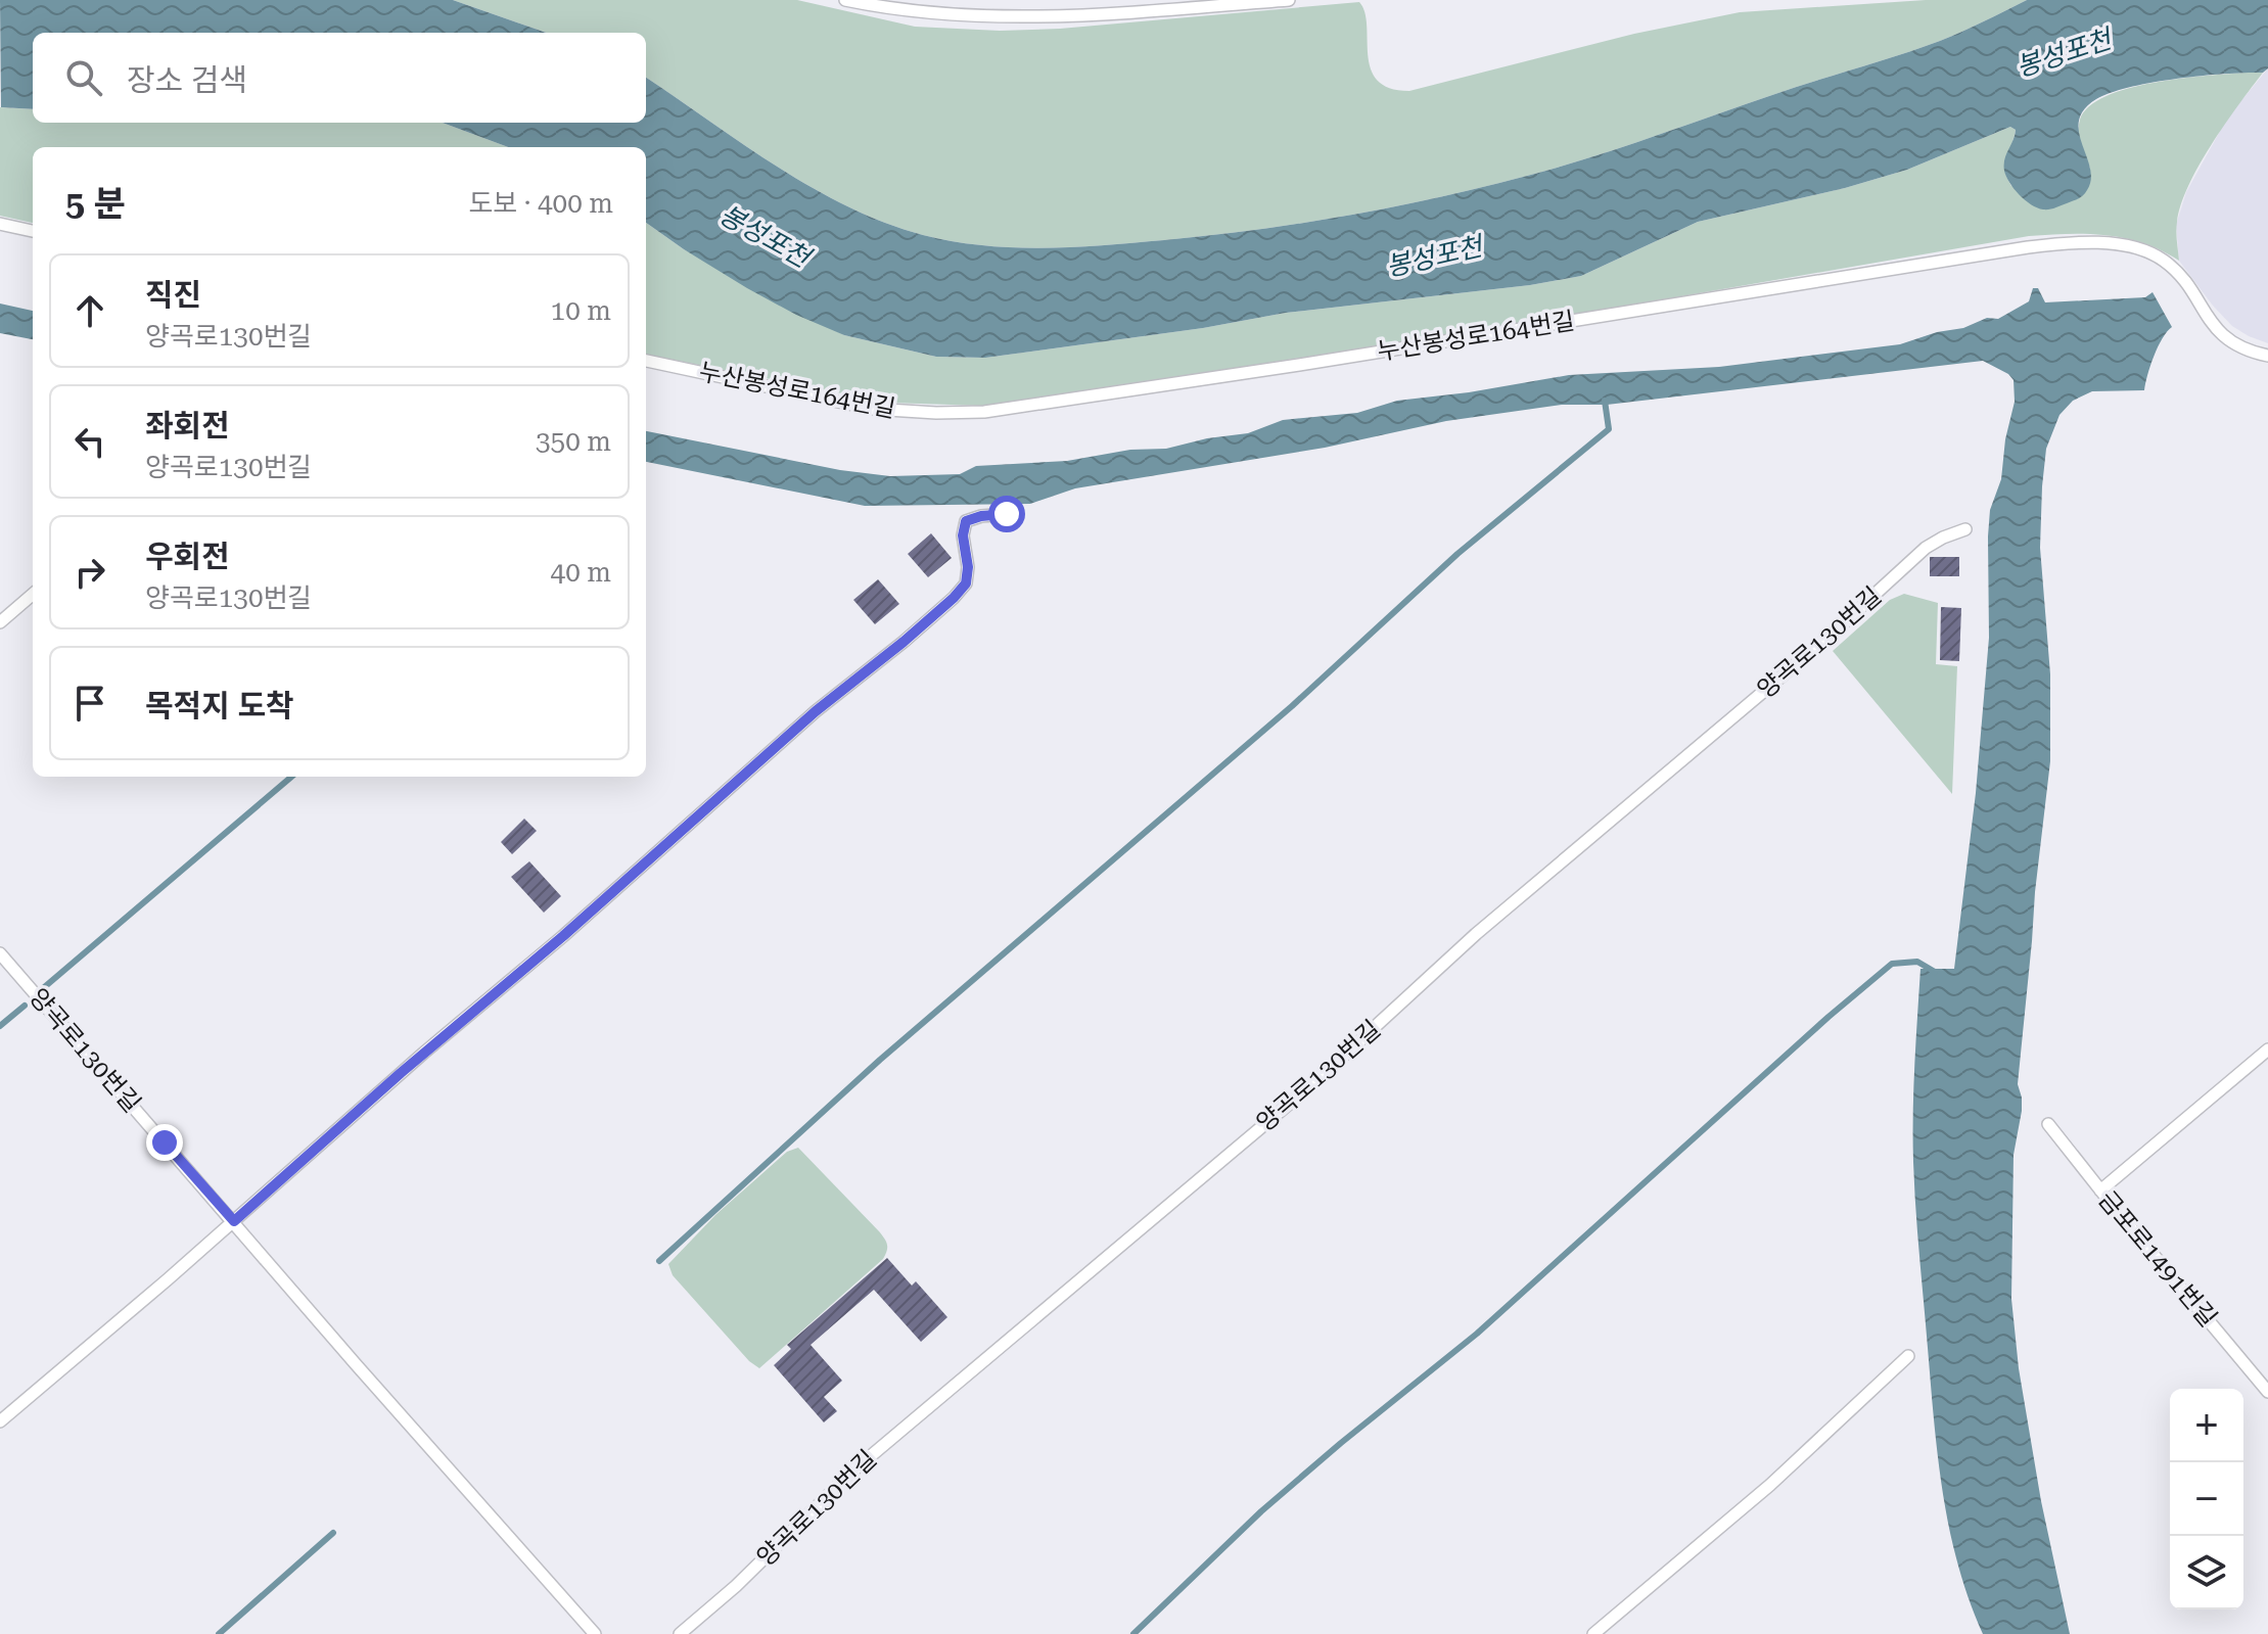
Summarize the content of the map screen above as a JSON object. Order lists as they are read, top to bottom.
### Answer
{
  "streets": {
    "lane": ["누산봉성로164번길", "양곡로130번길", "금포로1491번길"]
  },
  "water": ["봉성포천"],
  "page": {
    "search": "장소 검색",
    "heading": ["5 분", "도보 · 400 m"],
    "list": [
      ["직진", "양곡로130번길", "10 m"],
      ["좌회전", "양곡로130번길", "350 m"],
      ["우회전", "양곡로130번길", "40 m"],
      "목적지 도착"
    ],
    "map_buttons": ["+", "−"]
  }
}
